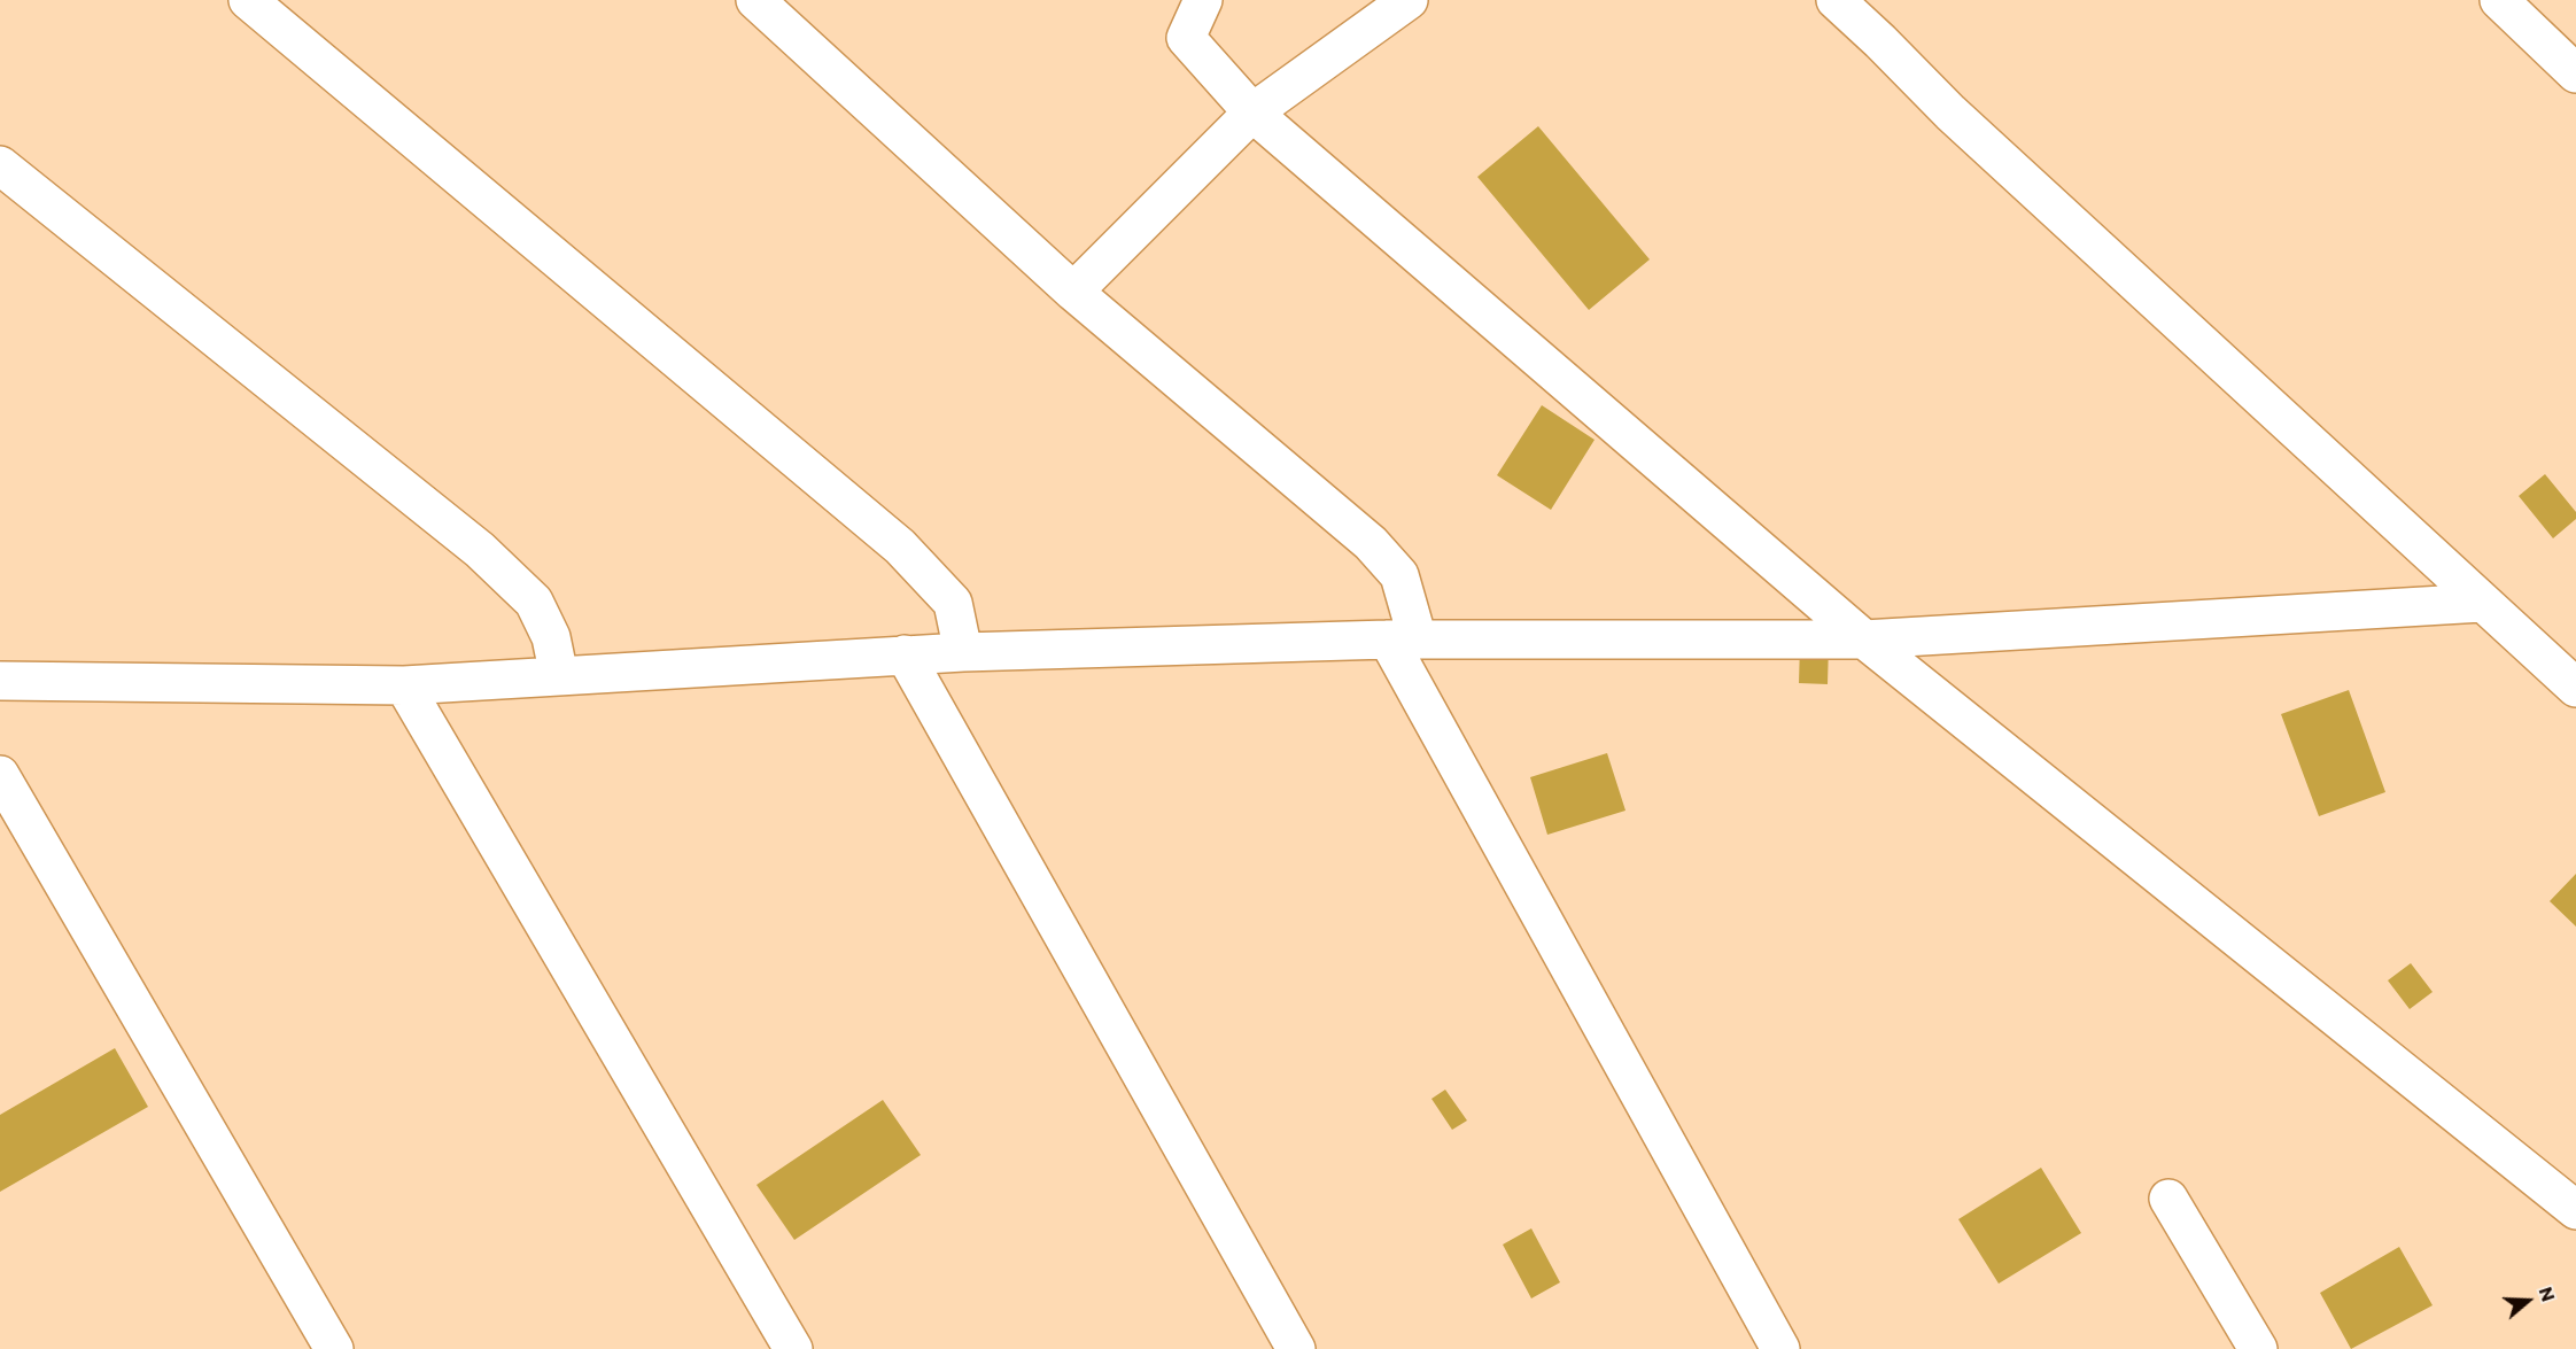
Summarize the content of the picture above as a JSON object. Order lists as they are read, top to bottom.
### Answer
{
  "north": "right"
}
